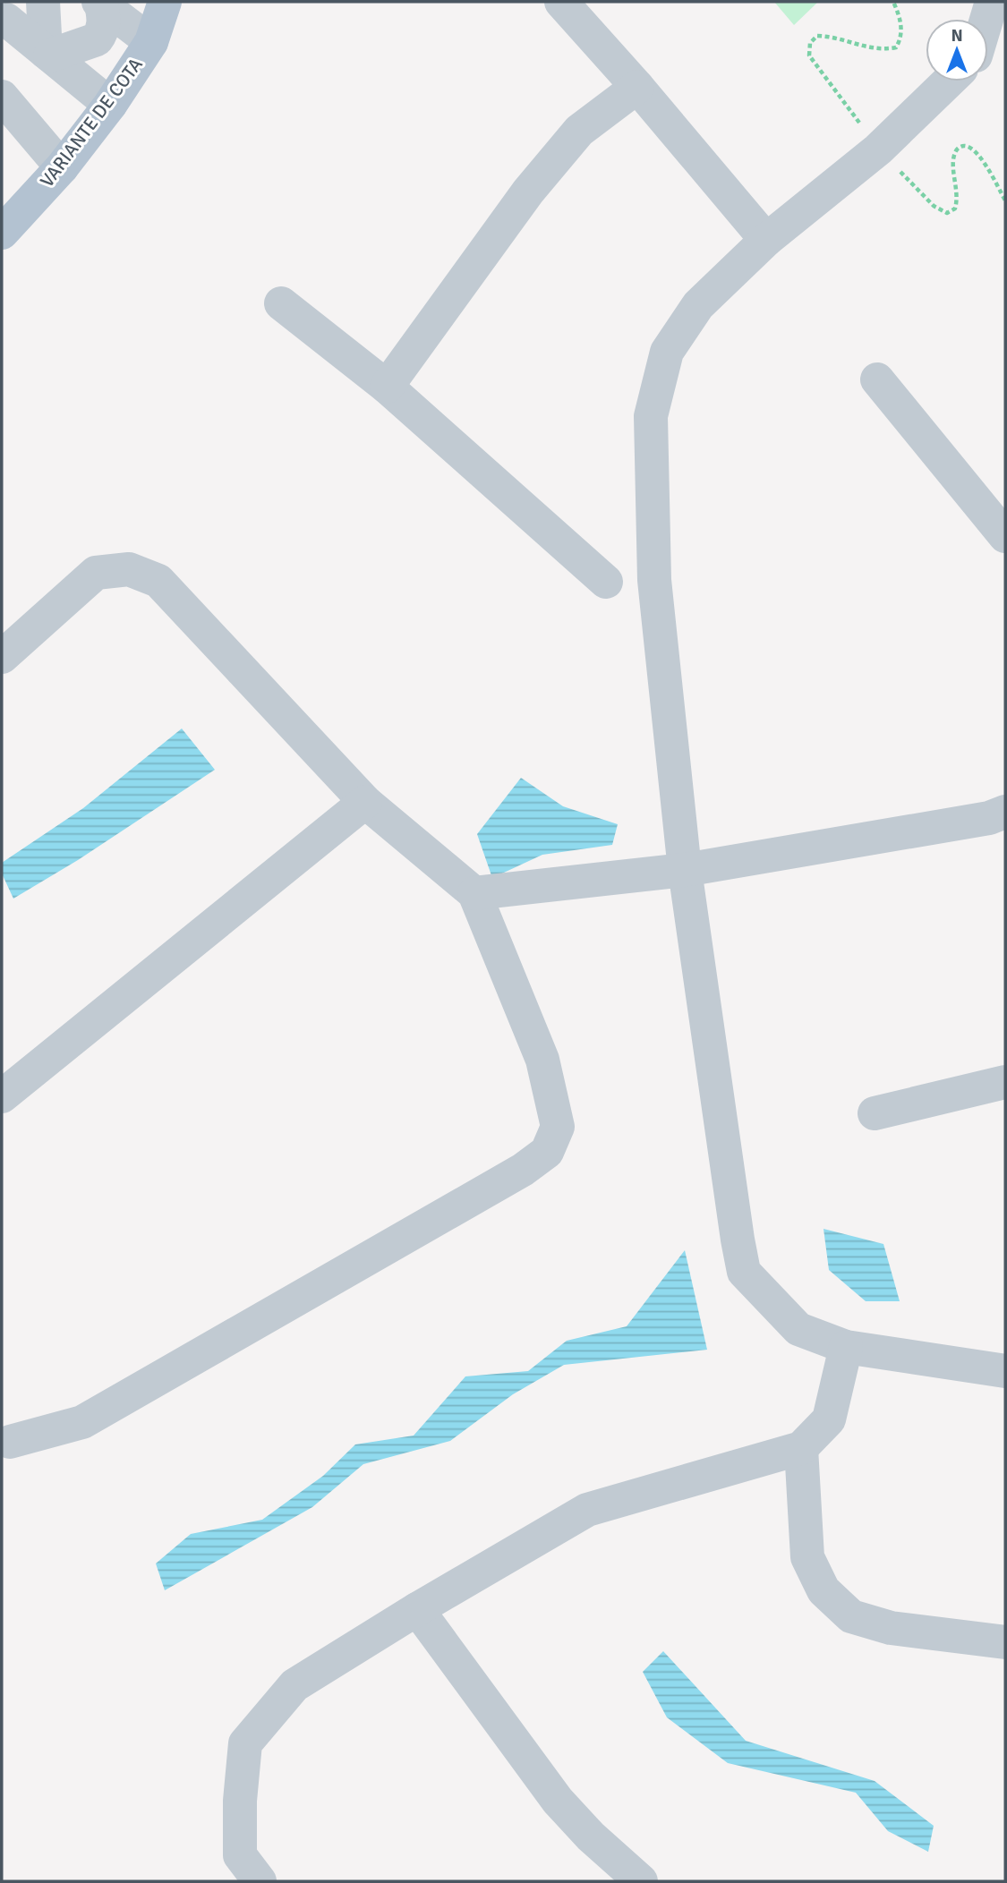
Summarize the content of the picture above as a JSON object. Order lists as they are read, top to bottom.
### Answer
{
  "streets": {
    "main road": ["VARIANTE DE COTA"]
  },
  "north": "top"
}
